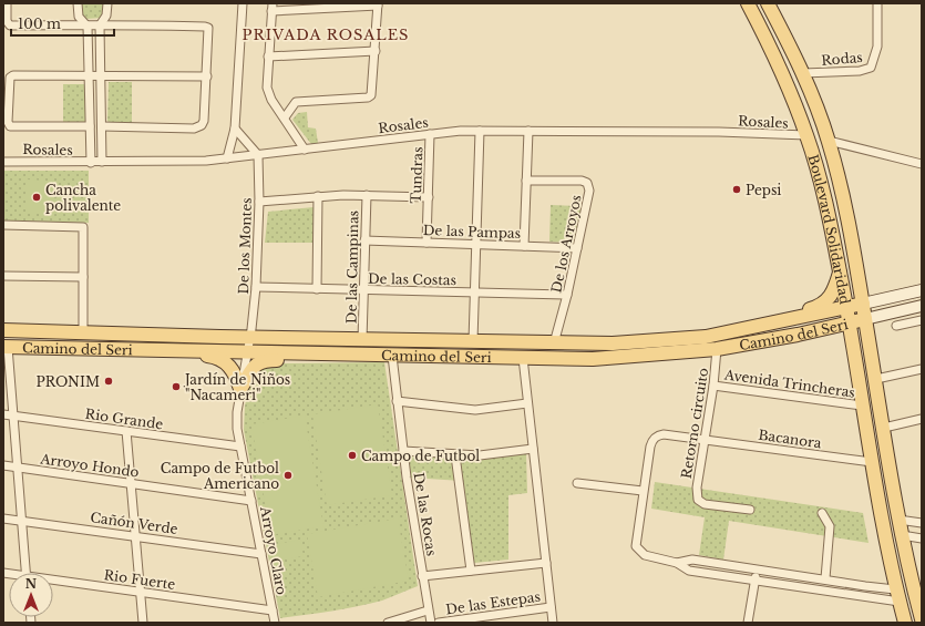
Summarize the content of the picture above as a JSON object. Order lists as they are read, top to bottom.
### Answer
{
  "streets": {
    "main road": ["Boulevard Solidaridad", "Camino del Seri"],
    "street": [
      "Rodas",
      "Rosales",
      "Tundras",
      "De las Pampas",
      "De los Arroyos",
      "De los Montes",
      "De las Campinas",
      "De las Costas",
      "Avenida Trincheras",
      "Rio Grande",
      "Retorno circuito",
      "Bacanora",
      "Arroyo Hondo",
      "De las Rocas",
      "Cañón Verde",
      "Arroyo Claro",
      "Rio Fuerte",
      "De las Estepas"
    ]
  },
  "crossings": [
    ["Rodas", "Boulevard Solidaridad"],
    ["Rosales", "Tundras"],
    ["Rosales", "Boulevard Solidaridad"],
    ["Rosales", "De los Montes"],
    ["Tundras", "De las Pampas"],
    ["Boulevard Solidaridad", "Camino del Seri"],
    ["Boulevard Solidaridad", "Avenida Trincheras"],
    ["Boulevard Solidaridad", "Bacanora"],
    ["De las Pampas", "De los Arroyos"],
    ["De las Pampas", "De las Campinas"],
    ["De los Arroyos", "De las Costas"],
    ["De los Arroyos", "Camino del Seri"],
    ["De los Montes", "De las Costas"],
    ["De los Montes", "Camino del Seri"],
    ["De los Montes", "Arroyo Claro"],
    ["De las Campinas", "De las Costas"],
    ["De las Campinas", "Camino del Seri"],
    ["Camino del Seri", "Retorno circuito"],
    ["Camino del Seri", "De las Rocas"],
    ["Camino del Seri", "Arroyo Claro"],
    ["Avenida Trincheras", "Retorno circuito"],
    ["Rio Grande", "Arroyo Claro"],
    ["Retorno circuito", "Bacanora"],
    ["Arroyo Hondo", "Arroyo Claro"],
    ["De las Rocas", "De las Estepas"],
    ["Cañón Verde", "Arroyo Claro"],
    ["Arroyo Claro", "Rio Fuerte"]
  ],
  "districts": ["PRIVADA ROSALES"],
  "places": [
    "Pepsi",
    "Cancha polivalente",
    "PRONIM",
    "Jardín de Niños \"Nacameri\"",
    "Campo de Futbol",
    "Campo de Futbol Americano"
  ],
  "scale_bar": "100 m",
  "north": "top"
}
